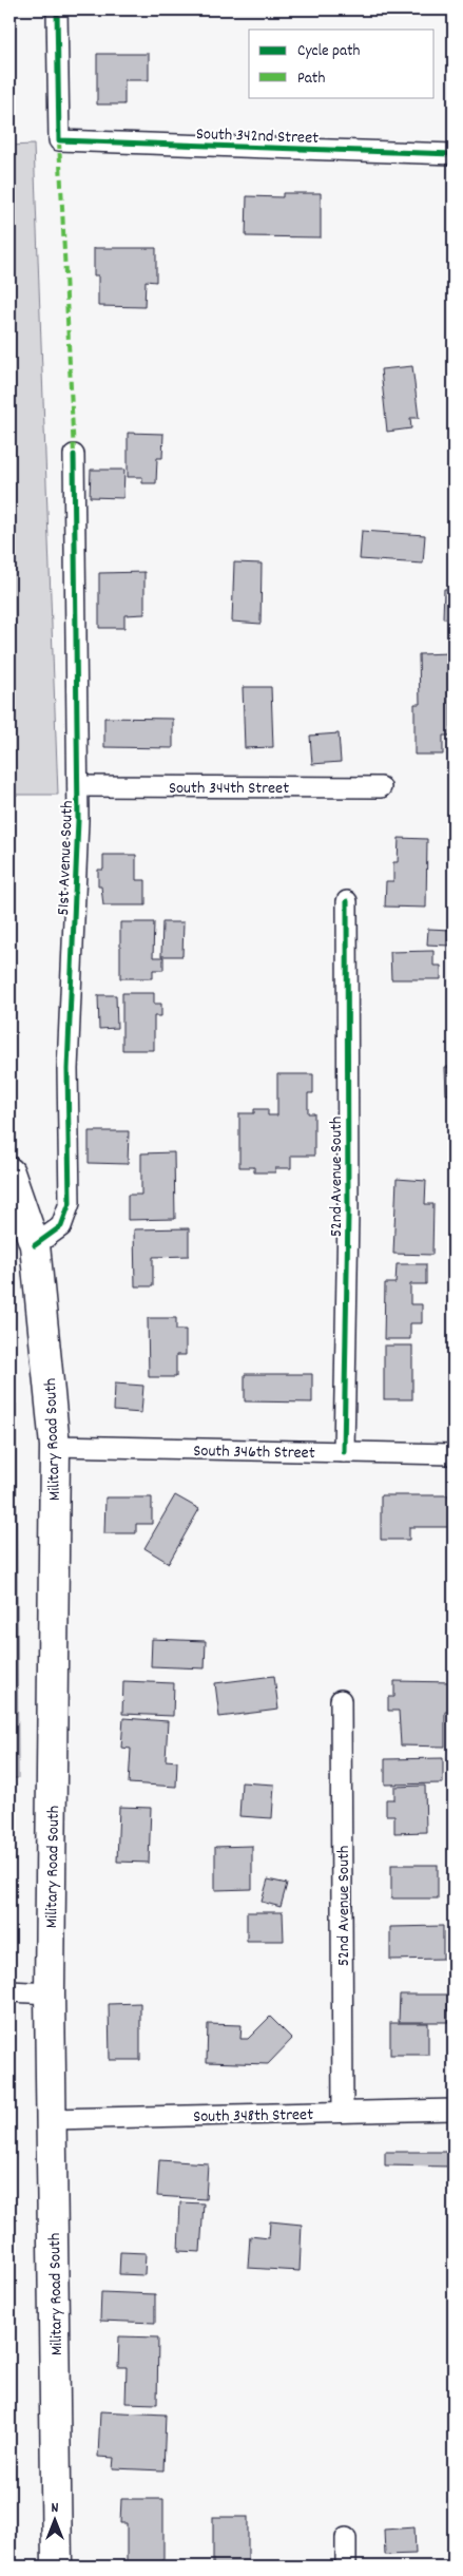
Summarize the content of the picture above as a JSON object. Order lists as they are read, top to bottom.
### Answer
{
  "streets": {
    "main road": ["Military Road South"],
    "street": [
      "South 342nd Street",
      "South 344th Street",
      "51st Avenue South",
      "52nd Avenue South",
      "South 346th Street",
      "South 348th Street"
    ]
  },
  "crossings": [
    ["South 344th Street", "51st Avenue South"],
    ["51st Avenue South", "Military Road South"],
    ["52nd Avenue South", "South 346th Street"],
    ["52nd Avenue South", "South 348th Street"],
    ["Military Road South", "South 346th Street"],
    ["Military Road South", "South 348th Street"]
  ],
  "legend": ["Cycle path", "Path"],
  "north": "top"
}
